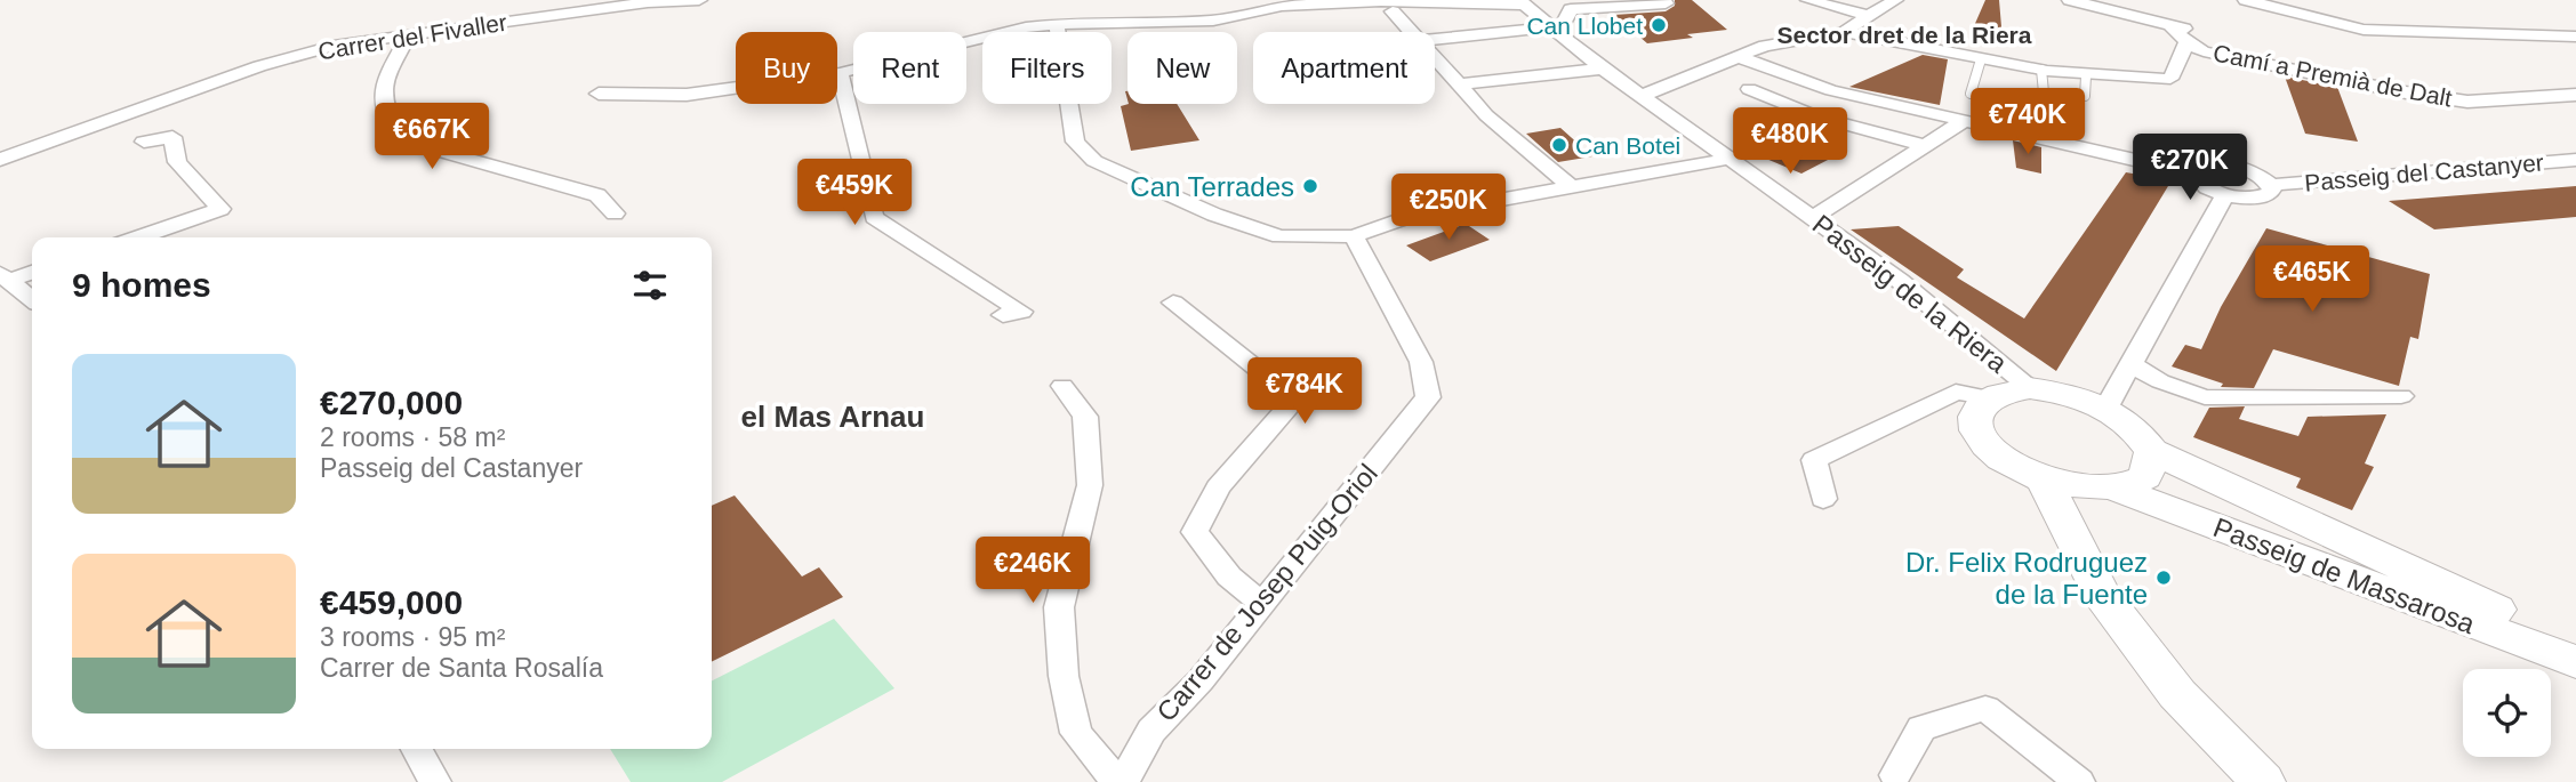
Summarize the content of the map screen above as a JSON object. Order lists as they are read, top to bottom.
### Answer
{
  "streets": {
    "street": [
      "Carrer del Fivaller",
      "Camí a Premià de Dalt",
      "Passeig del Castanyer",
      "Passeig de la Riera",
      "Passeig de Massarosa",
      "Carrer de Josep Puig-Oriol"
    ]
  },
  "districts": ["Sector dret de la Riera", "el Mas Arnau"],
  "places": [
    "Can Llobet",
    "Can Botei",
    "Can Terrades",
    "Dr. Felix Rodruguez de la Fuente"
  ],
  "page": {
    "chip": [
      "Buy",
      "Rent",
      "Filters",
      "New",
      "Apartment"
    ],
    "price": [
      "€740K",
      "€667K",
      "€480K",
      "€270K",
      "€459K",
      "€250K",
      "€465K",
      "€784K",
      "€246K"
    ],
    "heading": "9 homes",
    "list": [
      {
        "name": "€270,000",
        "note": "2 rooms · 58 m² · Passeig del Castanyer"
      },
      {
        "name": "€459,000",
        "note": "3 rooms · 95 m² · Carrer de Santa Rosalía"
      }
    ]
  }
}
